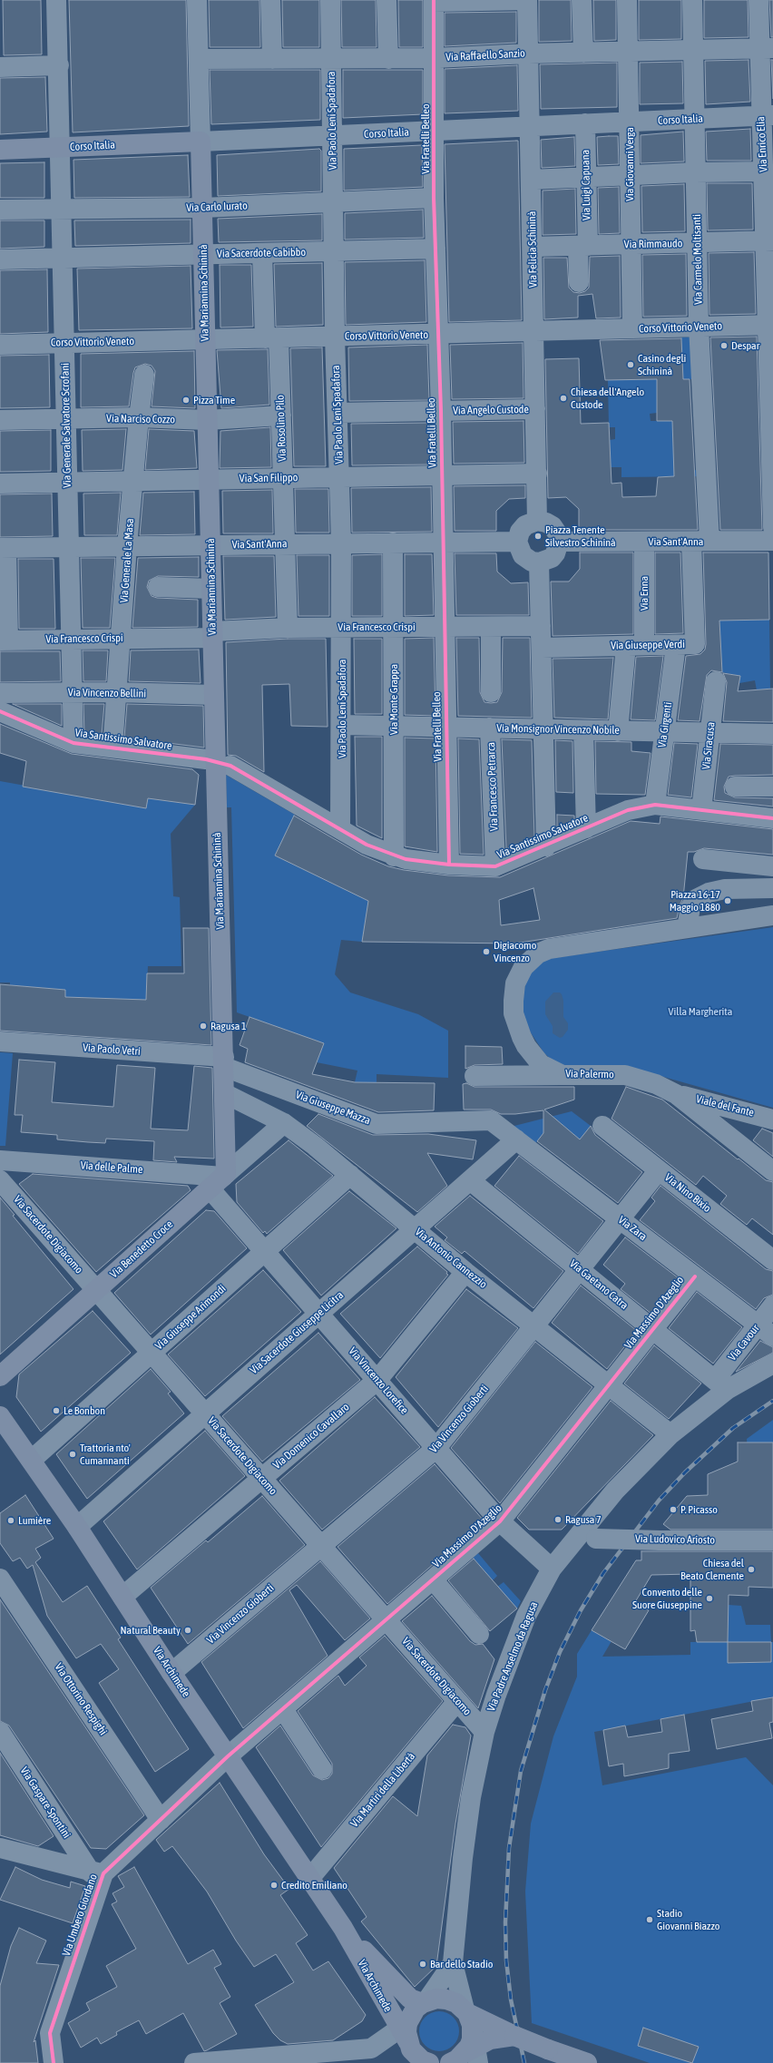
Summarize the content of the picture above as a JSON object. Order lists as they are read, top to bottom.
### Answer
{
  "streets": {
    "main road": [
      "Corso Italia",
      "Via Mariannina Schininà",
      "Via Benedetto Croce",
      "Via Archimede"
    ],
    "street": [
      "Via Raffaello Sanzio",
      "Via Paolo Leni Spadafora",
      "Via Fratelli Belleo",
      "Via Enrico Elia",
      "Via Giovanni Verga",
      "Via Luigi Capuana",
      "Via Carlo Iurato",
      "Via Rimmaudo",
      "Via Felicia Schininà",
      "Via Sacerdote Cabibbo",
      "Via Carmelo Moltisanti",
      "Corso Vittorio Veneto",
      "Via Angelo Custode",
      "Via Narciso Cozzo",
      "Via Generale Salvatore Scrofani",
      "Via Rosolino Pilo",
      "Via San Filippo",
      "Via Sant'Anna",
      "Via Generale La Masa",
      "Via Enna",
      "Via Francesco Crispi",
      "Via Giuseppe Verdi",
      "Via Vincenzo Bellini",
      "Via Monte Grappa",
      "Via Girgenti",
      "Via Monsignor Vincenzo Nobile",
      "Via Santissimo Salvatore",
      "Via Siracusa",
      "Via Francesco Petrarca",
      "Via Paolo Vetri",
      "Via Palermo",
      "Viale del Fante",
      "Via Giuseppe Mazza",
      "Via delle Palme",
      "Via Nino Bixio",
      "Via Zara",
      "Via Sacerdote Digiacomo",
      "Via Antonio Cannezzio",
      "Via Gaetano Catra",
      "Via Massimo D'Azeglio",
      "Via Giuseppe Arimondi",
      "Via Sacerdote Giuseppe Licitra",
      "Via Cavour",
      "Via Vincenzo Lorefice",
      "Via Vincenzo Gioberti",
      "Via Domenico Cavallaro",
      "Via Ludovico Ariosto",
      "Via Padre Anselmo da Ragusa",
      "Via Ottorino Respighi",
      "Via Martiri della Libertà",
      "Via Gaspare Spontini",
      "Via Umbero Giordano"
    ]
  },
  "crossings": [
    ["Via Raffaello Sanzio", "Via Paolo Leni Spadafora"],
    ["Via Raffaello Sanzio", "Via Fratelli Belleo"],
    ["Via Raffaello Sanzio", "Via Enrico Elia"],
    ["Via Raffaello Sanzio", "Via Giovanni Verga"],
    ["Via Raffaello Sanzio", "Via Felicia Schininà"],
    ["Via Raffaello Sanzio", "Via Carmelo Moltisanti"],
    ["Via Raffaello Sanzio", "Via Mariannina Schininà"],
    ["Corso Italia", "Via Paolo Leni Spadafora"],
    ["Corso Italia", "Via Fratelli Belleo"],
    ["Corso Italia", "Via Enrico Elia"],
    ["Corso Italia", "Via Giovanni Verga"],
    ["Corso Italia", "Via Luigi Capuana"],
    ["Corso Italia", "Via Felicia Schininà"],
    ["Corso Italia", "Via Carmelo Moltisanti"],
    ["Corso Italia", "Via Mariannina Schininà"],
    ["Corso Italia", "Via Generale Salvatore Scrofani"],
    ["Via Paolo Leni Spadafora", "Via Carlo Iurato"],
    ["Via Paolo Leni Spadafora", "Via Sacerdote Cabibbo"],
    ["Via Paolo Leni Spadafora", "Corso Vittorio Veneto"],
    ["Via Paolo Leni Spadafora", "Via Angelo Custode"],
    ["Via Paolo Leni Spadafora", "Via San Filippo"],
    ["Via Paolo Leni Spadafora", "Via Sant'Anna"],
    ["Via Paolo Leni Spadafora", "Via Francesco Crispi"],
    ["Via Paolo Leni Spadafora", "Via Monsignor Vincenzo Nobile"],
    ["Via Paolo Leni Spadafora", "Via Santissimo Salvatore"],
    ["Via Fratelli Belleo", "Via Carlo Iurato"],
    ["Via Fratelli Belleo", "Via Sacerdote Cabibbo"],
    ["Via Fratelli Belleo", "Corso Vittorio Veneto"],
    ["Via Fratelli Belleo", "Via Angelo Custode"],
    ["Via Fratelli Belleo", "Via San Filippo"],
    ["Via Fratelli Belleo", "Via Sant'Anna"],
    ["Via Fratelli Belleo", "Via Francesco Crispi"],
    ["Via Fratelli Belleo", "Via Monsignor Vincenzo Nobile"],
    ["Via Fratelli Belleo", "Via Santissimo Salvatore"],
    ["Via Enrico Elia", "Via Rimmaudo"],
    ["Via Enrico Elia", "Corso Vittorio Veneto"],
    ["Via Giovanni Verga", "Via Rimmaudo"],
    ["Via Giovanni Verga", "Corso Vittorio Veneto"],
    ["Via Luigi Capuana", "Via Rimmaudo"],
    ["Via Carlo Iurato", "Via Mariannina Schininà"],
    ["Via Carlo Iurato", "Via Generale Salvatore Scrofani"],
    ["Via Rimmaudo", "Via Felicia Schininà"],
    ["Via Rimmaudo", "Via Carmelo Moltisanti"],
    ["Via Felicia Schininà", "Corso Vittorio Veneto"],
    ["Via Felicia Schininà", "Via Angelo Custode"],
    ["Via Felicia Schininà", "Via San Filippo"],
    ["Via Felicia Schininà", "Via Sant'Anna"],
    ["Via Sacerdote Cabibbo", "Via Mariannina Schininà"],
    ["Via Sacerdote Cabibbo", "Via Generale Salvatore Scrofani"],
    ["Via Sacerdote Cabibbo", "Via Rosolino Pilo"],
    ["Via Carmelo Moltisanti", "Corso Vittorio Veneto"],
    ["Via Carmelo Moltisanti", "Via Sant'Anna"],
    ["Via Carmelo Moltisanti", "Via Giuseppe Verdi"],
    ["Via Mariannina Schininà", "Corso Vittorio Veneto"],
    ["Via Mariannina Schininà", "Via Narciso Cozzo"],
    ["Via Mariannina Schininà", "Via San Filippo"],
    ["Via Mariannina Schininà", "Via Sant'Anna"],
    ["Via Mariannina Schininà", "Via Francesco Crispi"],
    ["Via Mariannina Schininà", "Via Vincenzo Bellini"],
    ["Via Mariannina Schininà", "Via Paolo Vetri"],
    ["Via Mariannina Schininà", "Via Giuseppe Mazza"],
    ["Via Mariannina Schininà", "Via delle Palme"],
    ["Via Mariannina Schininà", "Via Benedetto Croce"],
    ["Via Mariannina Schininà", "Via Antonio Cannezzio"],
    ["Via Mariannina Schininà", "Via Vincenzo Lorefice"],
    ["Corso Vittorio Veneto", "Via Generale Salvatore Scrofani"],
    ["Corso Vittorio Veneto", "Via Rosolino Pilo"],
    ["Via Narciso Cozzo", "Via Generale Salvatore Scrofani"],
    ["Via Narciso Cozzo", "Via Rosolino Pilo"],
    ["Via Narciso Cozzo", "Via Generale La Masa"],
    ["Via Generale Salvatore Scrofani", "Via San Filippo"],
    ["Via Generale Salvatore Scrofani", "Via Sant'Anna"],
    ["Via Generale Salvatore Scrofani", "Via Francesco Crispi"],
    ["Via Generale Salvatore Scrofani", "Via Vincenzo Bellini"],
    ["Via Generale Salvatore Scrofani", "Via Santissimo Salvatore"],
    ["Via Rosolino Pilo", "Via San Filippo"],
    ["Via Rosolino Pilo", "Via Sant'Anna"],
    ["Via Rosolino Pilo", "Via Francesco Crispi"],
    ["Via San Filippo", "Via Generale La Masa"],
    ["Via Sant'Anna", "Via Generale La Masa"],
    ["Via Sant'Anna", "Via Enna"],
    ["Via Sant'Anna", "Via Giuseppe Verdi"],
    ["Via Sant'Anna", "Via Monte Grappa"],
    ["Via Generale La Masa", "Via Francesco Crispi"],
    ["Via Generale La Masa", "Via Vincenzo Bellini"],
    ["Via Generale La Masa", "Via Santissimo Salvatore"],
    ["Via Enna", "Via Giuseppe Verdi"],
    ["Via Enna", "Via Monsignor Vincenzo Nobile"],
    ["Via Francesco Crispi", "Via Monte Grappa"],
    ["Via Giuseppe Verdi", "Via Girgenti"],
    ["Via Monte Grappa", "Via Monsignor Vincenzo Nobile"],
    ["Via Monte Grappa", "Via Santissimo Salvatore"],
    ["Via Girgenti", "Via Monsignor Vincenzo Nobile"],
    ["Via Girgenti", "Via Santissimo Salvatore"],
    ["Via Monsignor Vincenzo Nobile", "Via Siracusa"],
    ["Via Monsignor Vincenzo Nobile", "Via Francesco Petrarca"],
    ["Via Santissimo Salvatore", "Via Siracusa"],
    ["Via Santissimo Salvatore", "Via Francesco Petrarca"],
    ["Via Paolo Vetri", "Via Giuseppe Mazza"],
    ["Via Palermo", "Viale del Fante"],
    ["Via Giuseppe Mazza", "Via Zara"],
    ["Via delle Palme", "Via Benedetto Croce"],
    ["Via delle Palme", "Via Vincenzo Lorefice"],
    ["Via Nino Bixio", "Via Vincenzo Gioberti"],
    ["Via Zara", "Via Massimo D'Azeglio"],
    ["Via Zara", "Via Sacerdote Giuseppe Licitra"],
    ["Via Zara", "Via Cavour"],
    ["Via Zara", "Via Vincenzo Gioberti"],
    ["Via Sacerdote Digiacomo", "Via Benedetto Croce"],
    ["Via Sacerdote Digiacomo", "Via Massimo D'Azeglio"],
    ["Via Sacerdote Digiacomo", "Via Giuseppe Arimondi"],
    ["Via Sacerdote Digiacomo", "Via Sacerdote Giuseppe Licitra"],
    ["Via Sacerdote Digiacomo", "Via Vincenzo Gioberti"],
    ["Via Sacerdote Digiacomo", "Via Domenico Cavallaro"],
    ["Via Sacerdote Digiacomo", "Via Padre Anselmo da Ragusa"],
    ["Via Sacerdote Digiacomo", "Via Martiri della Libertà"],
    ["Via Benedetto Croce", "Via Antonio Cannezzio"],
    ["Via Benedetto Croce", "Via Vincenzo Lorefice"],
    ["Via Antonio Cannezzio", "Via Massimo D'Azeglio"],
    ["Via Antonio Cannezzio", "Via Giuseppe Arimondi"],
    ["Via Antonio Cannezzio", "Via Sacerdote Giuseppe Licitra"],
    ["Via Antonio Cannezzio", "Via Vincenzo Gioberti"],
    ["Via Antonio Cannezzio", "Via Domenico Cavallaro"],
    ["Via Antonio Cannezzio", "Via Padre Anselmo da Ragusa"],
    ["Via Gaetano Catra", "Via Massimo D'Azeglio"],
    ["Via Gaetano Catra", "Via Sacerdote Giuseppe Licitra"],
    ["Via Gaetano Catra", "Via Cavour"],
    ["Via Gaetano Catra", "Via Vincenzo Gioberti"],
    ["Via Gaetano Catra", "Via Padre Anselmo da Ragusa"],
    ["Via Massimo D'Azeglio", "Via Vincenzo Lorefice"],
    ["Via Massimo D'Azeglio", "Via Archimede"],
    ["Via Massimo D'Azeglio", "Via Umbero Giordano"],
    ["Via Giuseppe Arimondi", "Via Vincenzo Lorefice"],
    ["Via Giuseppe Arimondi", "Via Archimede"],
    ["Via Sacerdote Giuseppe Licitra", "Via Vincenzo Lorefice"],
    ["Via Sacerdote Giuseppe Licitra", "Via Archimede"],
    ["Via Cavour", "Via Padre Anselmo da Ragusa"],
    ["Via Vincenzo Lorefice", "Via Vincenzo Gioberti"],
    ["Via Vincenzo Lorefice", "Via Domenico Cavallaro"],
    ["Via Vincenzo Lorefice", "Via Padre Anselmo da Ragusa"],
    ["Via Vincenzo Gioberti", "Via Archimede"],
    ["Via Domenico Cavallaro", "Via Archimede"],
    ["Via Ludovico Ariosto", "Via Padre Anselmo da Ragusa"],
    ["Via Padre Anselmo da Ragusa", "Via Archimede"],
    ["Via Archimede", "Via Martiri della Libertà"],
    ["Via Archimede", "Via Umbero Giordano"],
    ["Via Ottorino Respighi", "Via Umbero Giordano"],
    ["Via Gaspare Spontini", "Via Umbero Giordano"]
  ],
  "parks": ["Villa Margherita"],
  "places": [
    "Despar",
    "Casino degli Schininà",
    "Chiesa dell'Angelo Custode",
    "Pizza Time",
    "Piazza Tenente Silvestro Schininà",
    "Piazza 16-17 Maggio 1880",
    "Digiacomo Vincenzo",
    "Ragusa 1",
    "Le Bonbon",
    "Trattoria nto' Cumannanti",
    "P. Picasso",
    "Ragusa 7",
    "Lumière",
    "Chiesa del Beato Clemente",
    "Convento delle Suore Giuseppine",
    "Natural Beauty",
    "Credito Emiliano",
    "Stadio Giovanni Biazzo",
    "Bar dello Stadio"
  ]
}
